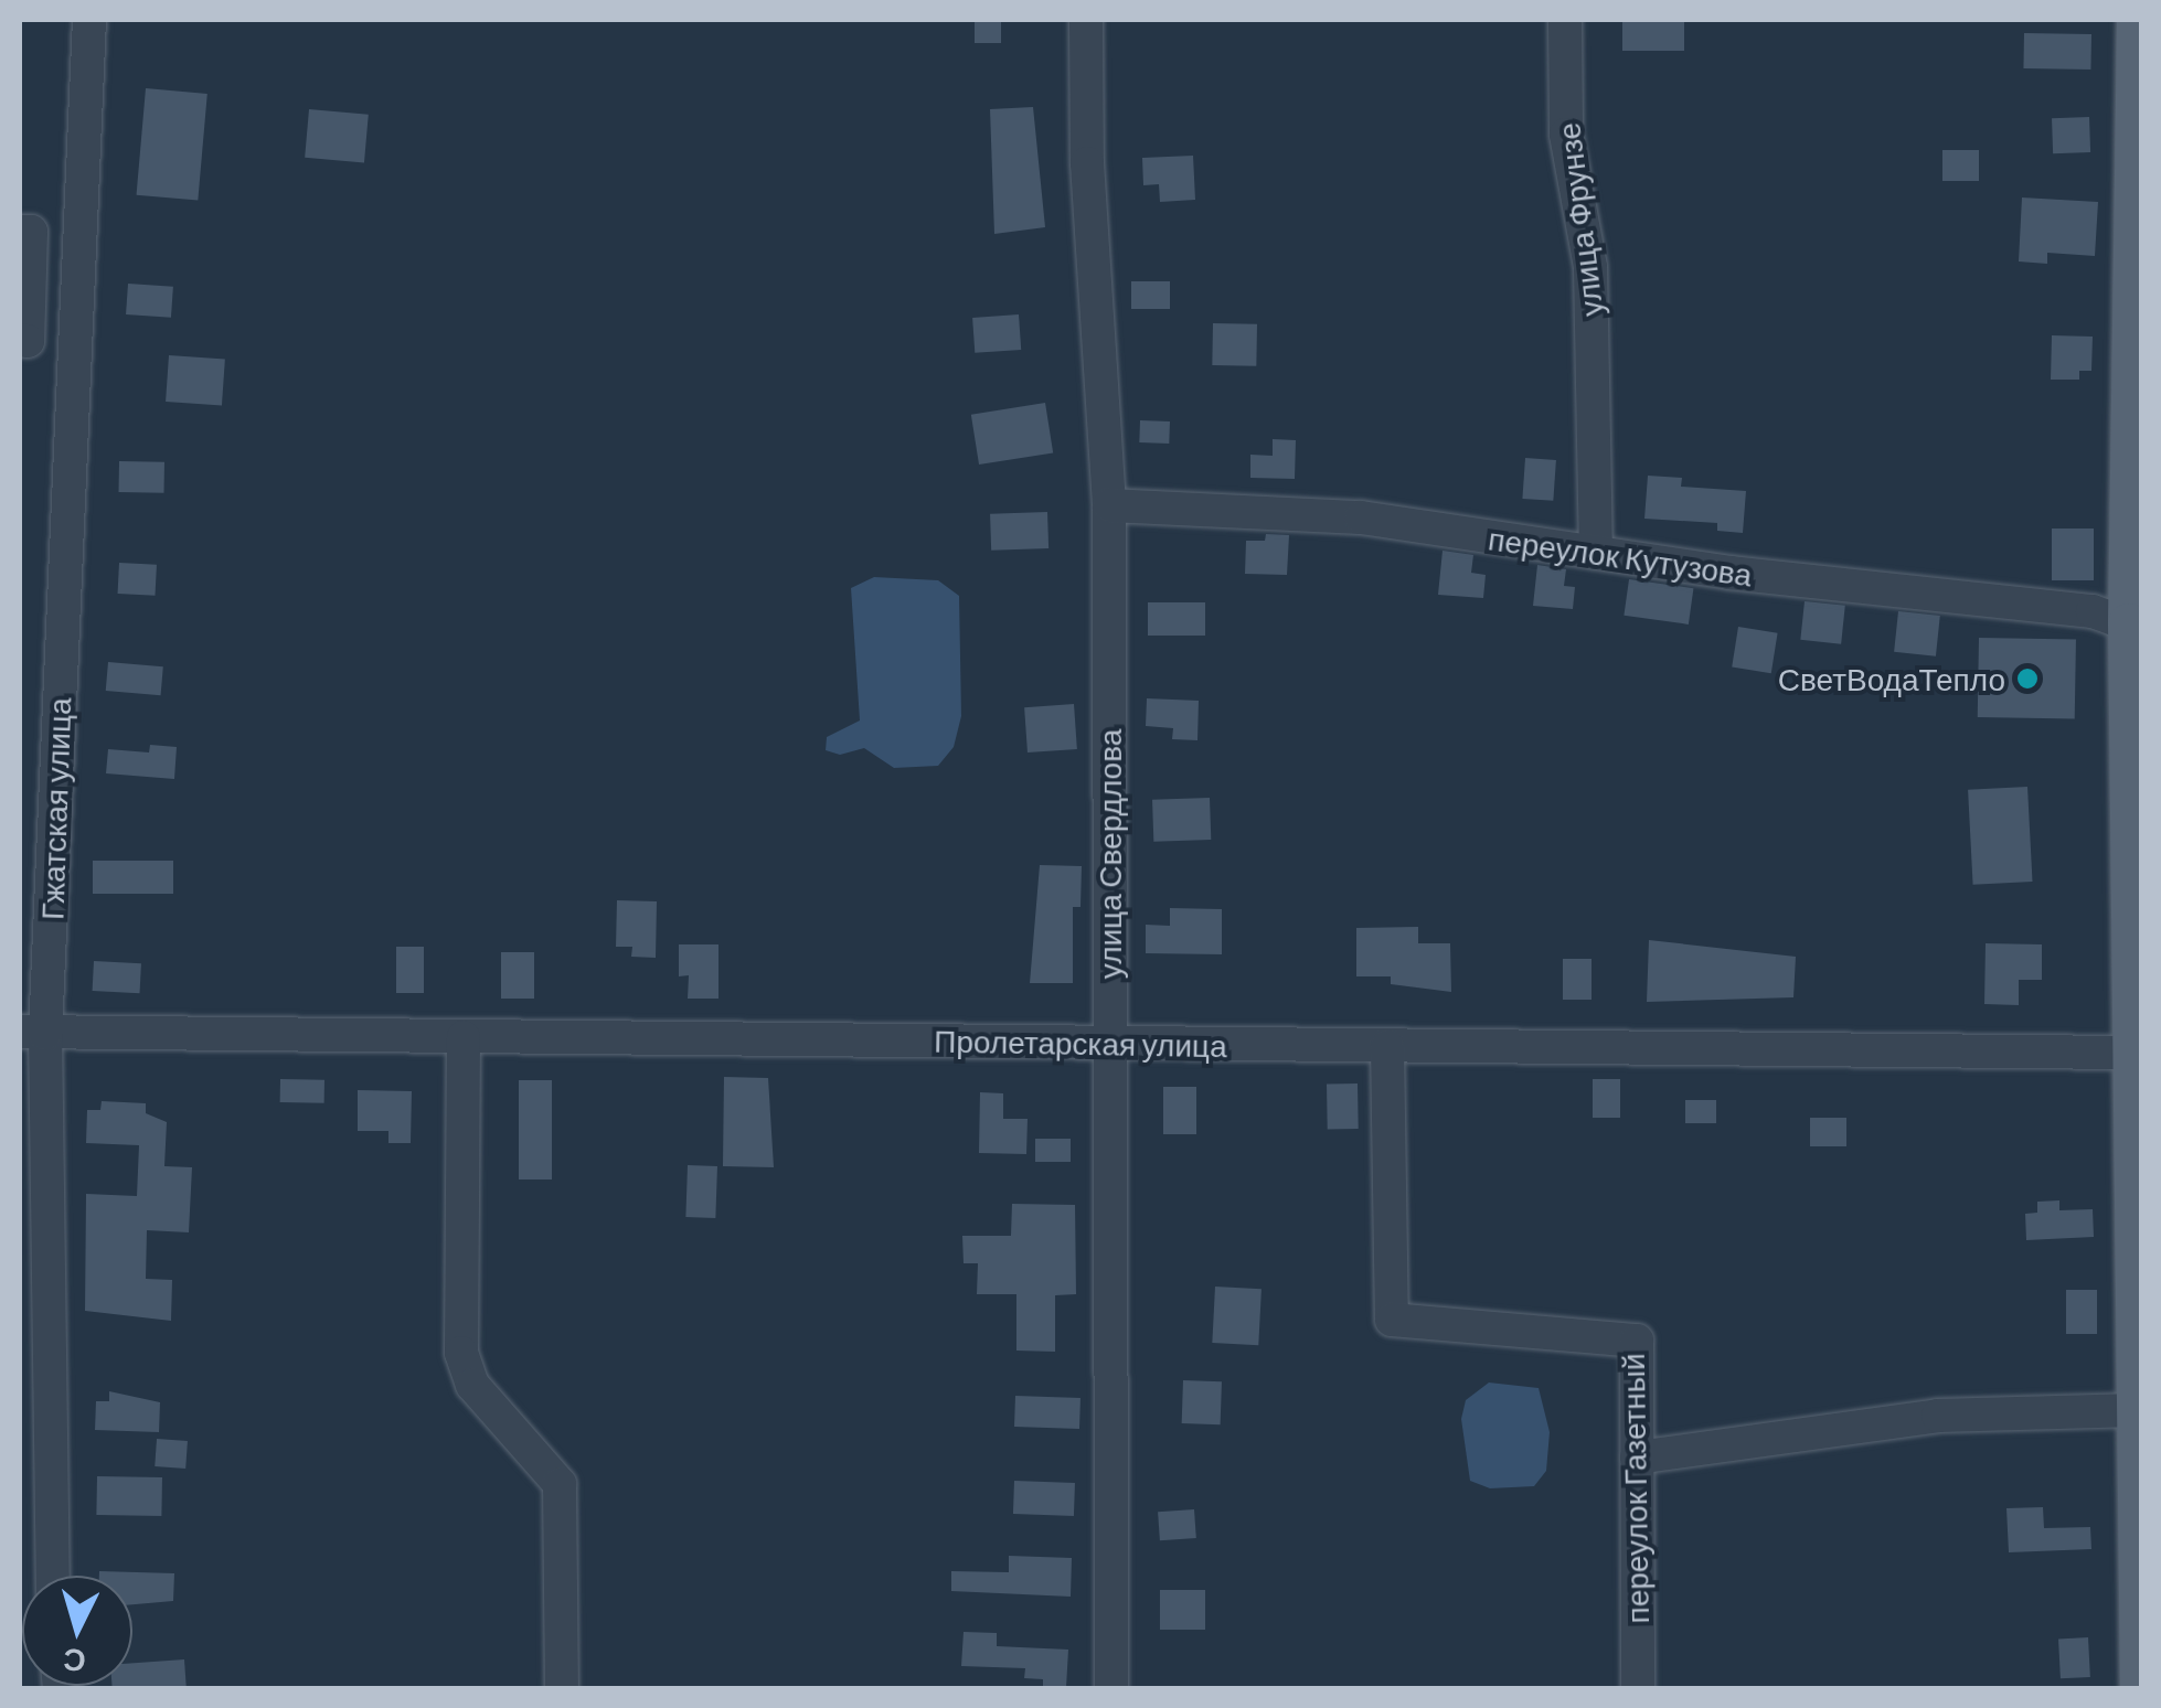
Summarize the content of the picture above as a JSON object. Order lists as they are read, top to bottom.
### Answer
{
  "streets": {
    "street": [
      "улица Фрунзе",
      "переулок Кутузова",
      "Гжатская улица",
      "улица Свердлова",
      "Пролетарская улица",
      "переулок Газетный"
    ]
  },
  "crossings": [
    ["улица Фрунзе", "переулок Кутузова"],
    ["переулок Кутузова", "улица Свердлова"],
    ["Гжатская улица", "Пролетарская улица"],
    ["улица Свердлова", "Пролетарская улица"],
    ["Пролетарская улица", "переулок Газетный"]
  ],
  "places": ["СветВодаТепло"],
  "north": "bottom"
}
